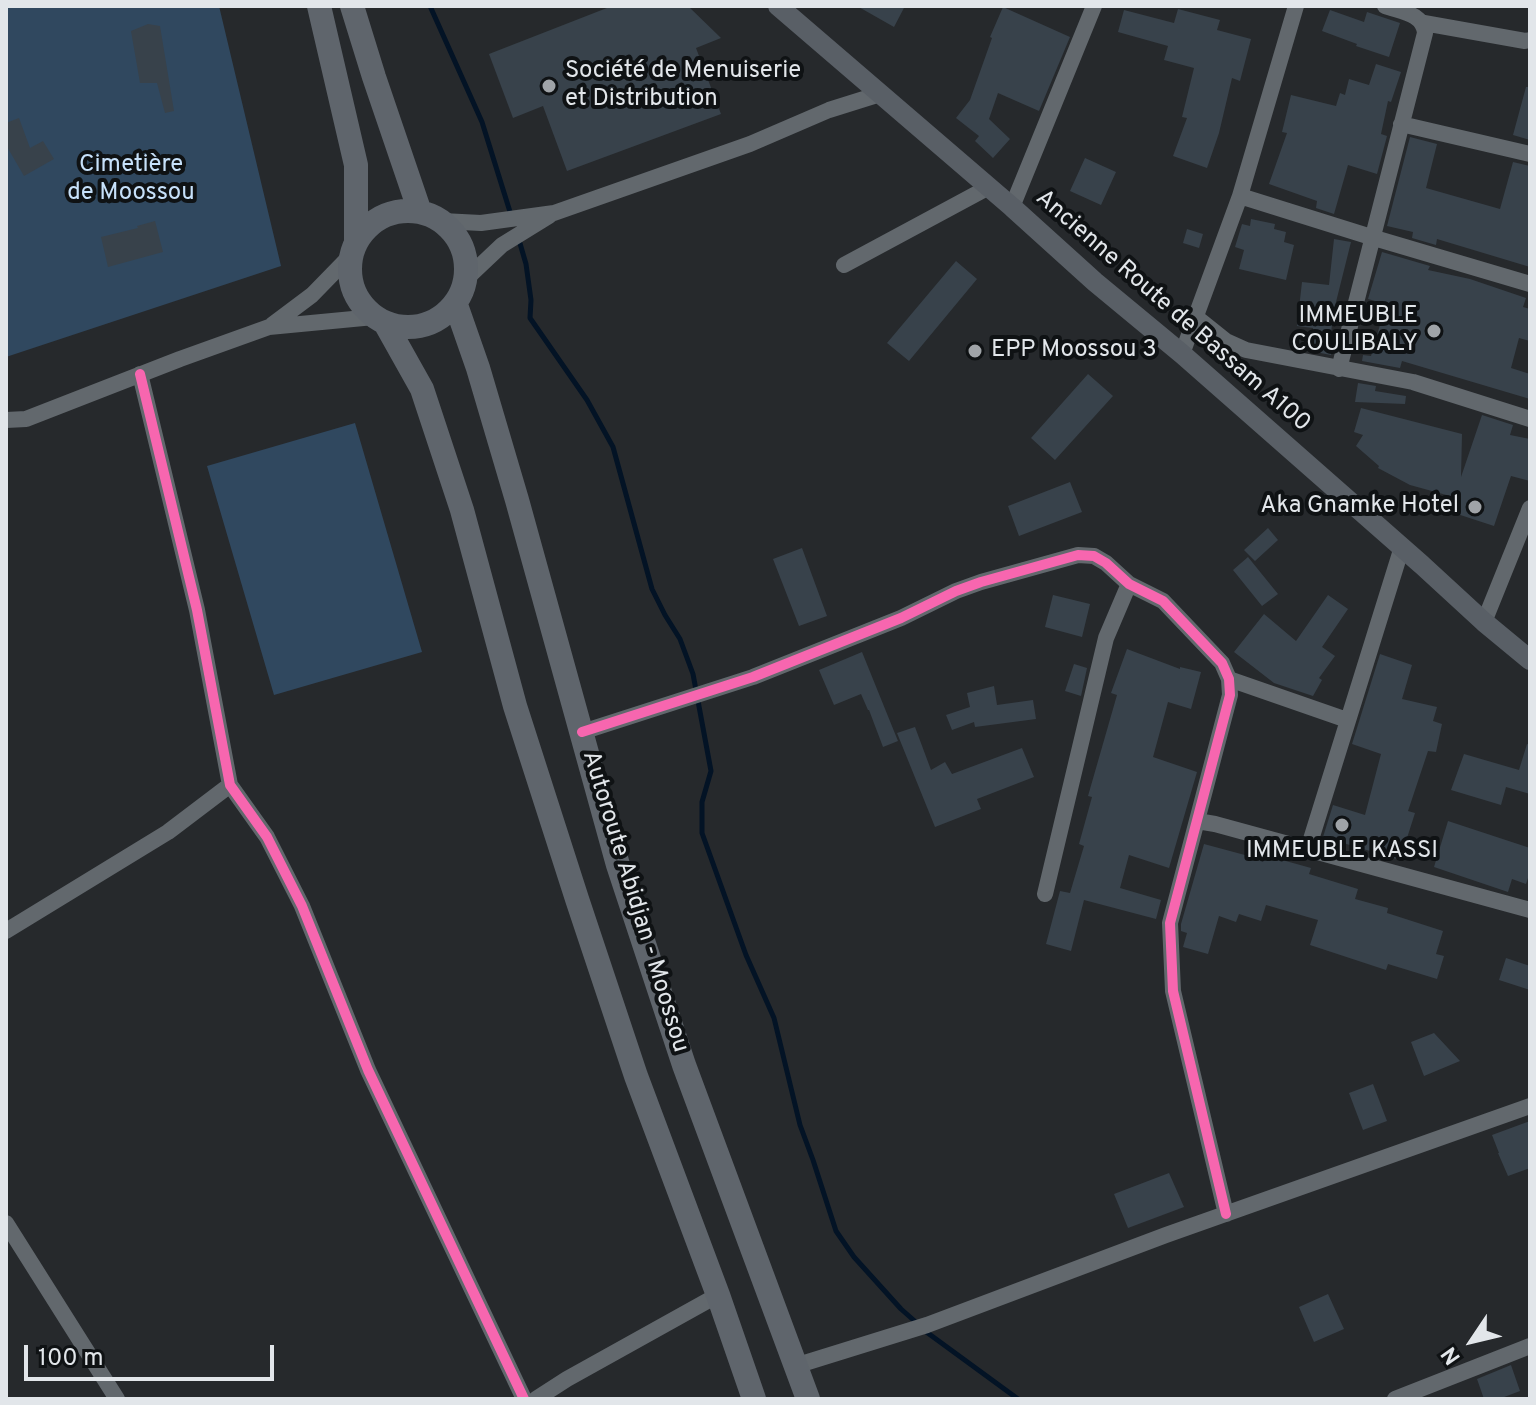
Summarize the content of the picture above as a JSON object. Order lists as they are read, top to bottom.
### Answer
{
  "streets": {
    "highway": ["Autoroute Abidjan - Moossou"],
    "main road": ["Ancienne Route de Bassam A100"]
  },
  "parks": ["Cimetière de Moossou"],
  "places": [
    "Société de Menuiserie et Distribution",
    "IMMEUBLE COULIBALY",
    "EPP Moossou 3",
    "Aka Gnamke Hotel",
    "IMMEUBLE KASSI"
  ],
  "scale_bar": "100 m",
  "north": "bottom left"
}
